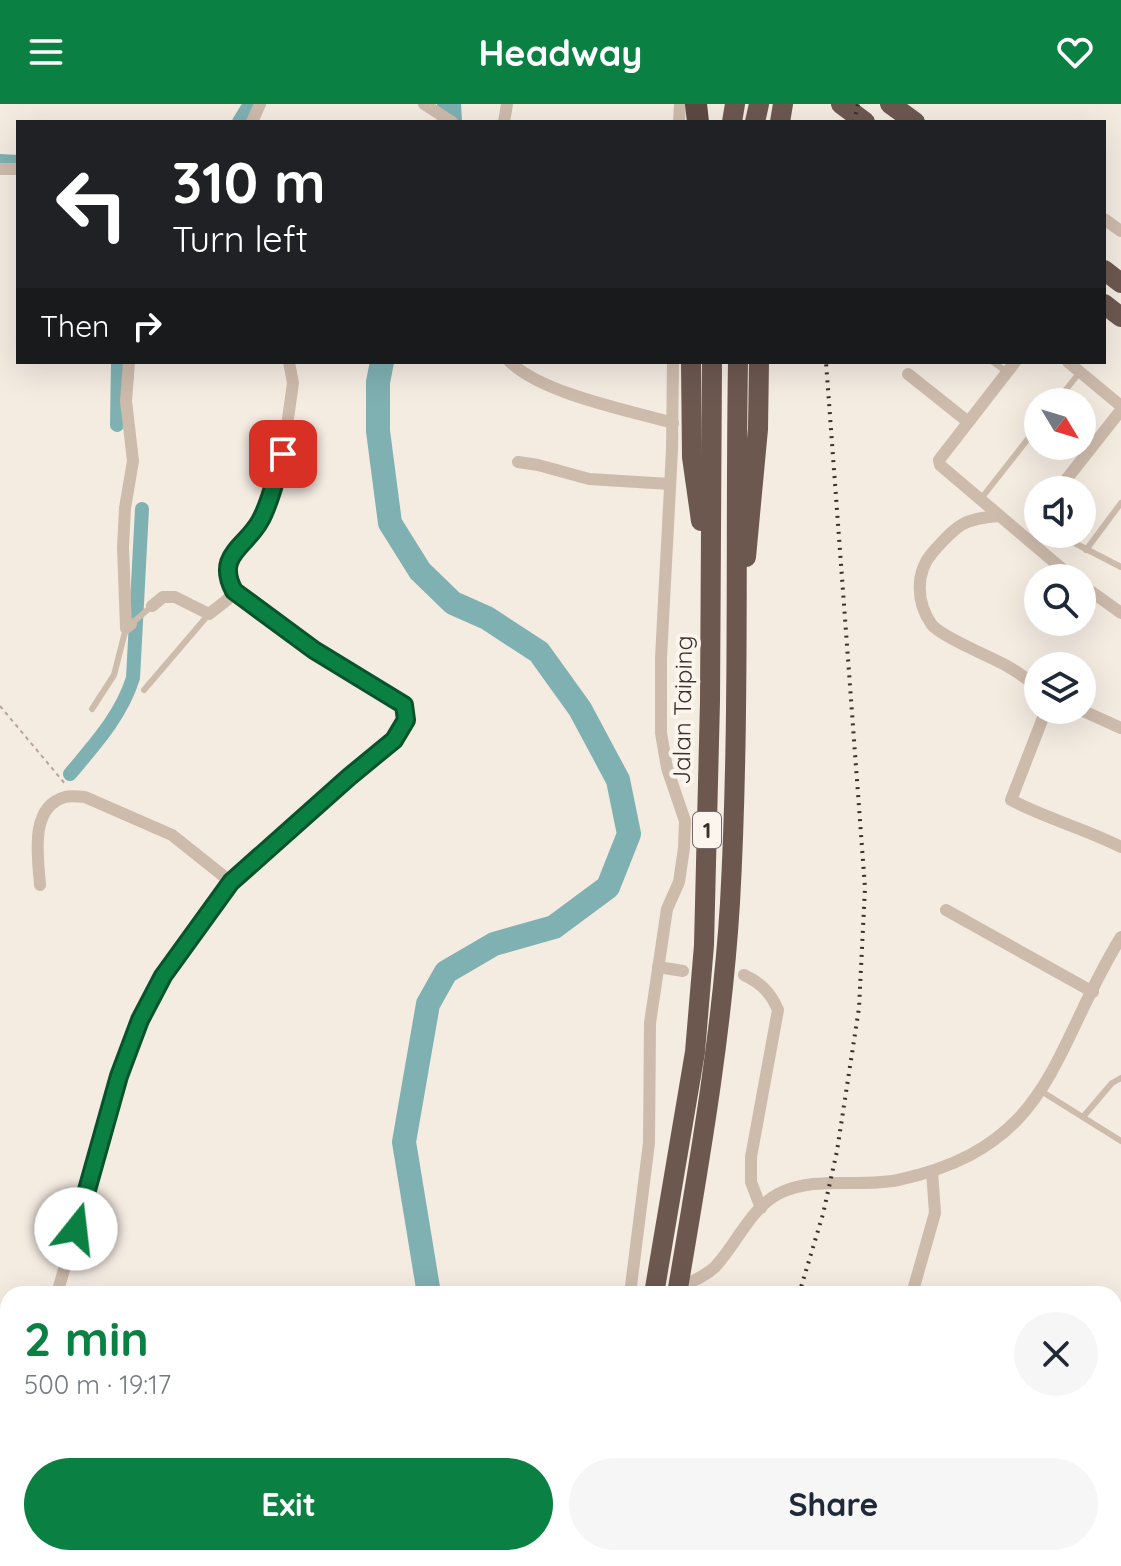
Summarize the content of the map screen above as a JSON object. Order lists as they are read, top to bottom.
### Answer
{
  "streets": {
    "highway": ["Jalan Taiping", "1"]
  },
  "north": "bottom right",
  "page": {
    "header": "Headway",
    "turn": ["310 m", "Turn left"],
    "then": "Then",
    "heading": ["2 min", "500 m · 19:17"],
    "buttons": ["Exit", "Share"]
  }
}
